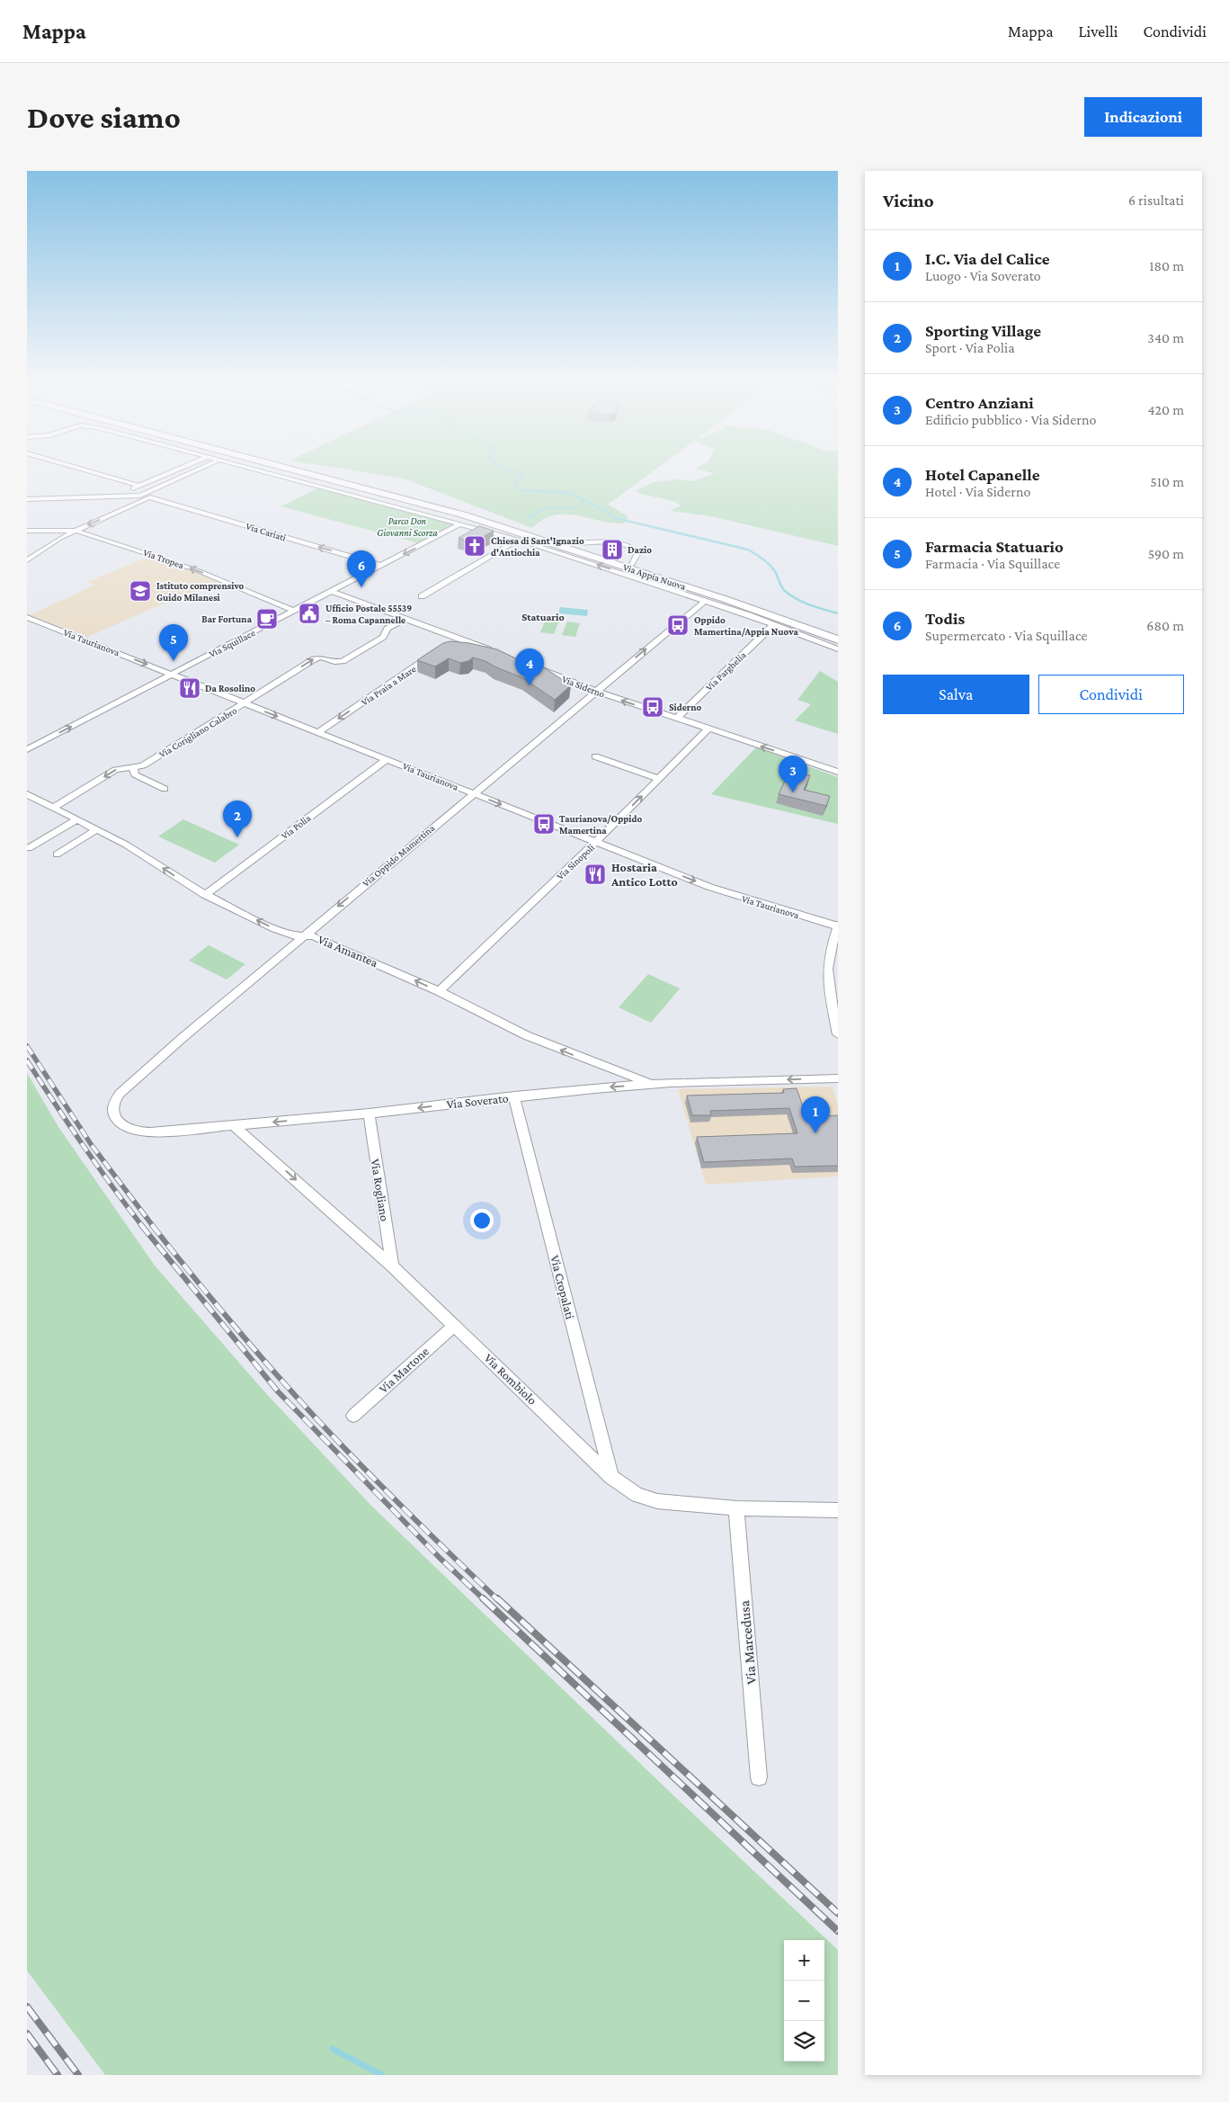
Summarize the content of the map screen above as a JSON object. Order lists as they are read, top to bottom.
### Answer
{
  "streets": {
    "main road": ["Via Appia Nuova"],
    "street": [
      "Via Cariati",
      "Via Tropea",
      "Via Taurianova",
      "Via Squillace",
      "Via Parghelia",
      "Via Praia a Mare",
      "Via Siderno",
      "Via Corigliano Calabro",
      "Via Polia",
      "Via Oppido Mamertina",
      "Via Sinopoli",
      "Via Amantea",
      "Via Soverato",
      "Via Rogliano",
      "Via Cropalati",
      "Via Martone",
      "Via Rombiolo",
      "Via Marcedusa"
    ]
  },
  "crossings": [
    ["Via Cariati", "Via Squillace"],
    ["Via Tropea", "Via Squillace"],
    ["Via Appia Nuova", "Via Squillace"],
    ["Via Appia Nuova", "Via Parghelia"],
    ["Via Appia Nuova", "Via Oppido Mamertina"],
    ["Via Taurianova", "Via Squillace"],
    ["Via Taurianova", "Via Praia a Mare"],
    ["Via Taurianova", "Via Corigliano Calabro"],
    ["Via Taurianova", "Via Polia"],
    ["Via Taurianova", "Via Oppido Mamertina"],
    ["Via Taurianova", "Via Sinopoli"],
    ["Via Parghelia", "Via Siderno"],
    ["Via Siderno", "Via Oppido Mamertina"],
    ["Via Siderno", "Via Sinopoli"],
    ["Via Corigliano Calabro", "Via Amantea"],
    ["Via Polia", "Via Amantea"],
    ["Via Oppido Mamertina", "Via Amantea"],
    ["Via Oppido Mamertina", "Via Soverato"],
    ["Via Sinopoli", "Via Amantea"],
    ["Via Amantea", "Via Soverato"],
    ["Via Soverato", "Via Rogliano"],
    ["Via Soverato", "Via Cropalati"],
    ["Via Soverato", "Via Rombiolo"],
    ["Via Rogliano", "Via Rombiolo"],
    ["Via Cropalati", "Via Rombiolo"],
    ["Via Martone", "Via Rombiolo"],
    ["Via Rombiolo", "Via Marcedusa"]
  ],
  "one_way": [
    "Via Cariati",
    "Via Taurianova",
    "Via Praia a Mare",
    "Via Siderno",
    "Via Amantea",
    "Via Soverato"
  ],
  "districts": ["Statuario"],
  "parks": ["Parco Don Giovanni Scorza"],
  "places": {
    "church": ["Chiesa di Sant'Ignazio d'Antiochia"],
    "building": ["Dazio"],
    "school or university": ["Istituto comprensivo Guido Milanesi"],
    "public building": ["Ufficio Postale 55539 – Roma Capannelle"],
    "cafe": ["Bar Fortuna"],
    "bus stop": ["Oppido Mamertina/Appia Nuova", "Siderno", "Taurianova/Oppido Mamertina"],
    "restaurant": ["Da Rosolino", "Hostaria Antico Lotto"]
  },
  "page": {
    "header": "Mappa",
    "nav": ["Mappa", "Livelli", "Condividi"],
    "buttons": [
      "Indicazioni",
      ["Salva", "Condividi"]
    ],
    "title": "Dove siamo",
    "heading": ["Vicino", "6 risultati"],
    "list": [
      {
        "mark": "1",
        "name": "I.C. Via del Calice",
        "note": "Luogo · Via Soverato",
        "value": "180 m"
      },
      {
        "mark": "2",
        "name": "Sporting Village",
        "note": "Sport · Via Polia",
        "value": "340 m"
      },
      {
        "mark": "3",
        "name": "Centro Anziani",
        "note": "Edificio pubblico · Via Siderno",
        "value": "420 m"
      },
      {
        "mark": "4",
        "name": "Hotel Capanelle",
        "note": "Hotel · Via Siderno",
        "value": "510 m"
      },
      {
        "mark": "5",
        "name": "Farmacia Statuario",
        "note": "Farmacia · Via Squillace",
        "value": "590 m"
      },
      {
        "mark": "6",
        "name": "Todis",
        "note": "Supermercato · Via Squillace",
        "value": "680 m"
      }
    ],
    "pins": [
      "6",
      "5",
      "4",
      "3",
      "2",
      "1"
    ],
    "map_buttons": ["+", "−"]
  }
}
